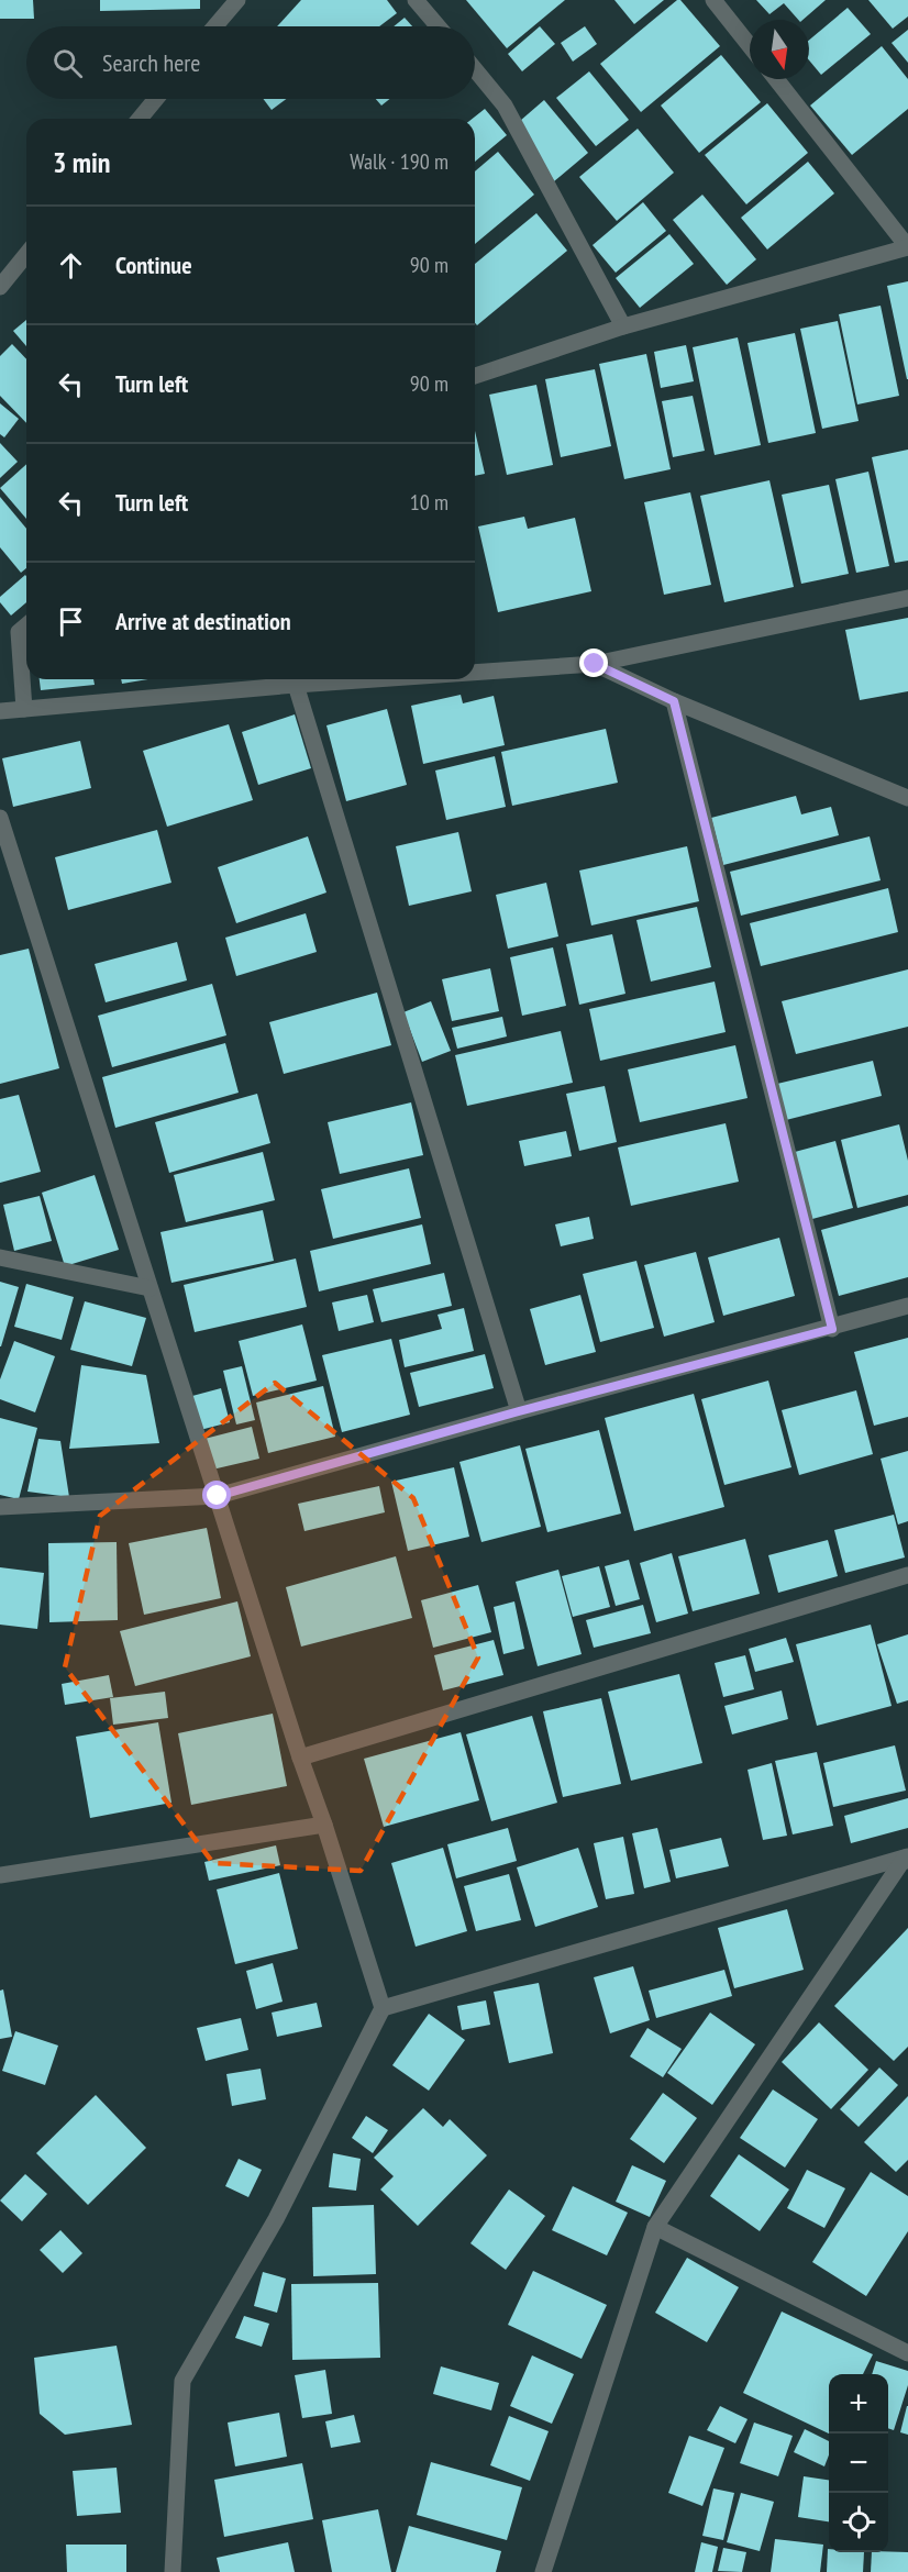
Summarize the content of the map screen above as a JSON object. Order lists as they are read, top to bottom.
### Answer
{
  "north": "bottom",
  "page": {
    "search": "Search here",
    "heading": ["3 min", "Walk · 190 m"],
    "list": [
      ["Continue", "90 m"],
      ["Turn left", "90 m"],
      ["Turn left", "10 m"],
      "Arrive at destination"
    ],
    "map_buttons": ["+", "−"]
  }
}
